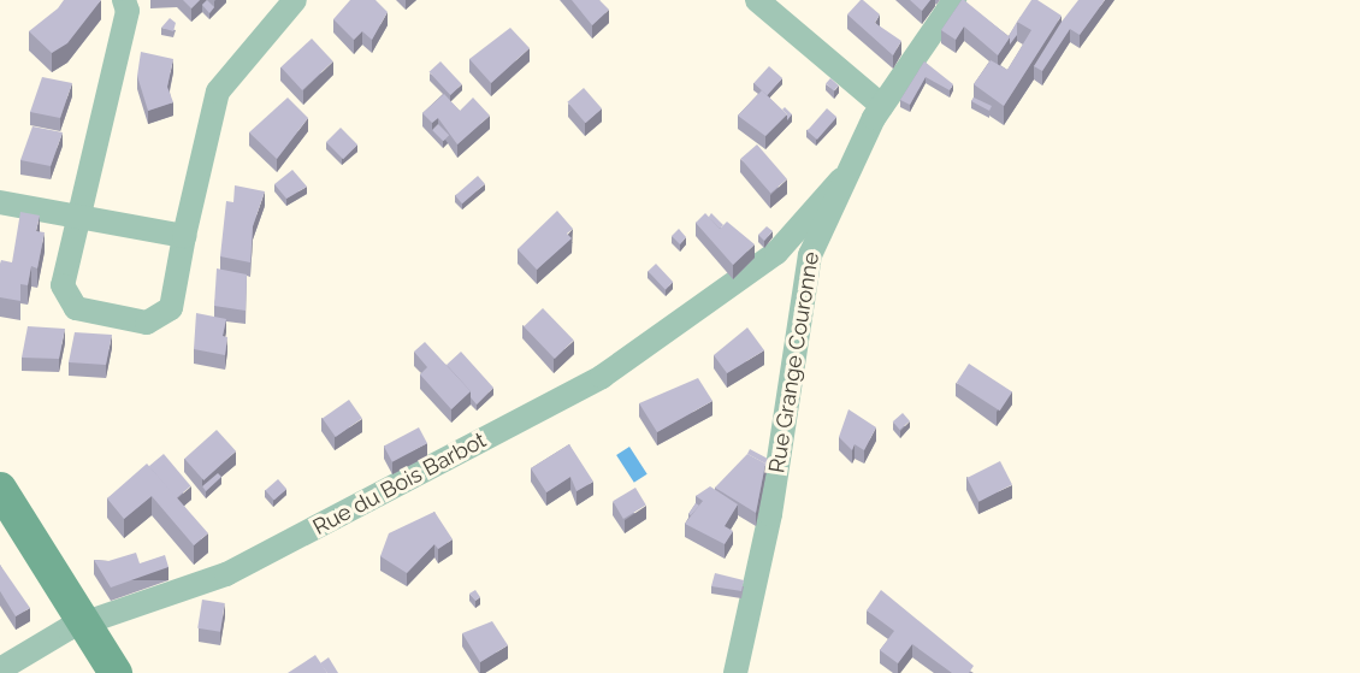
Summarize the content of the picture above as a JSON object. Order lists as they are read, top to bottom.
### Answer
{
  "streets": {
    "street": ["Rue Grange Couronne", "Rue du Bois Barbot"]
  },
  "crossings": [
    ["Rue Grange Couronne", "Rue du Bois Barbot"]
  ]
}
